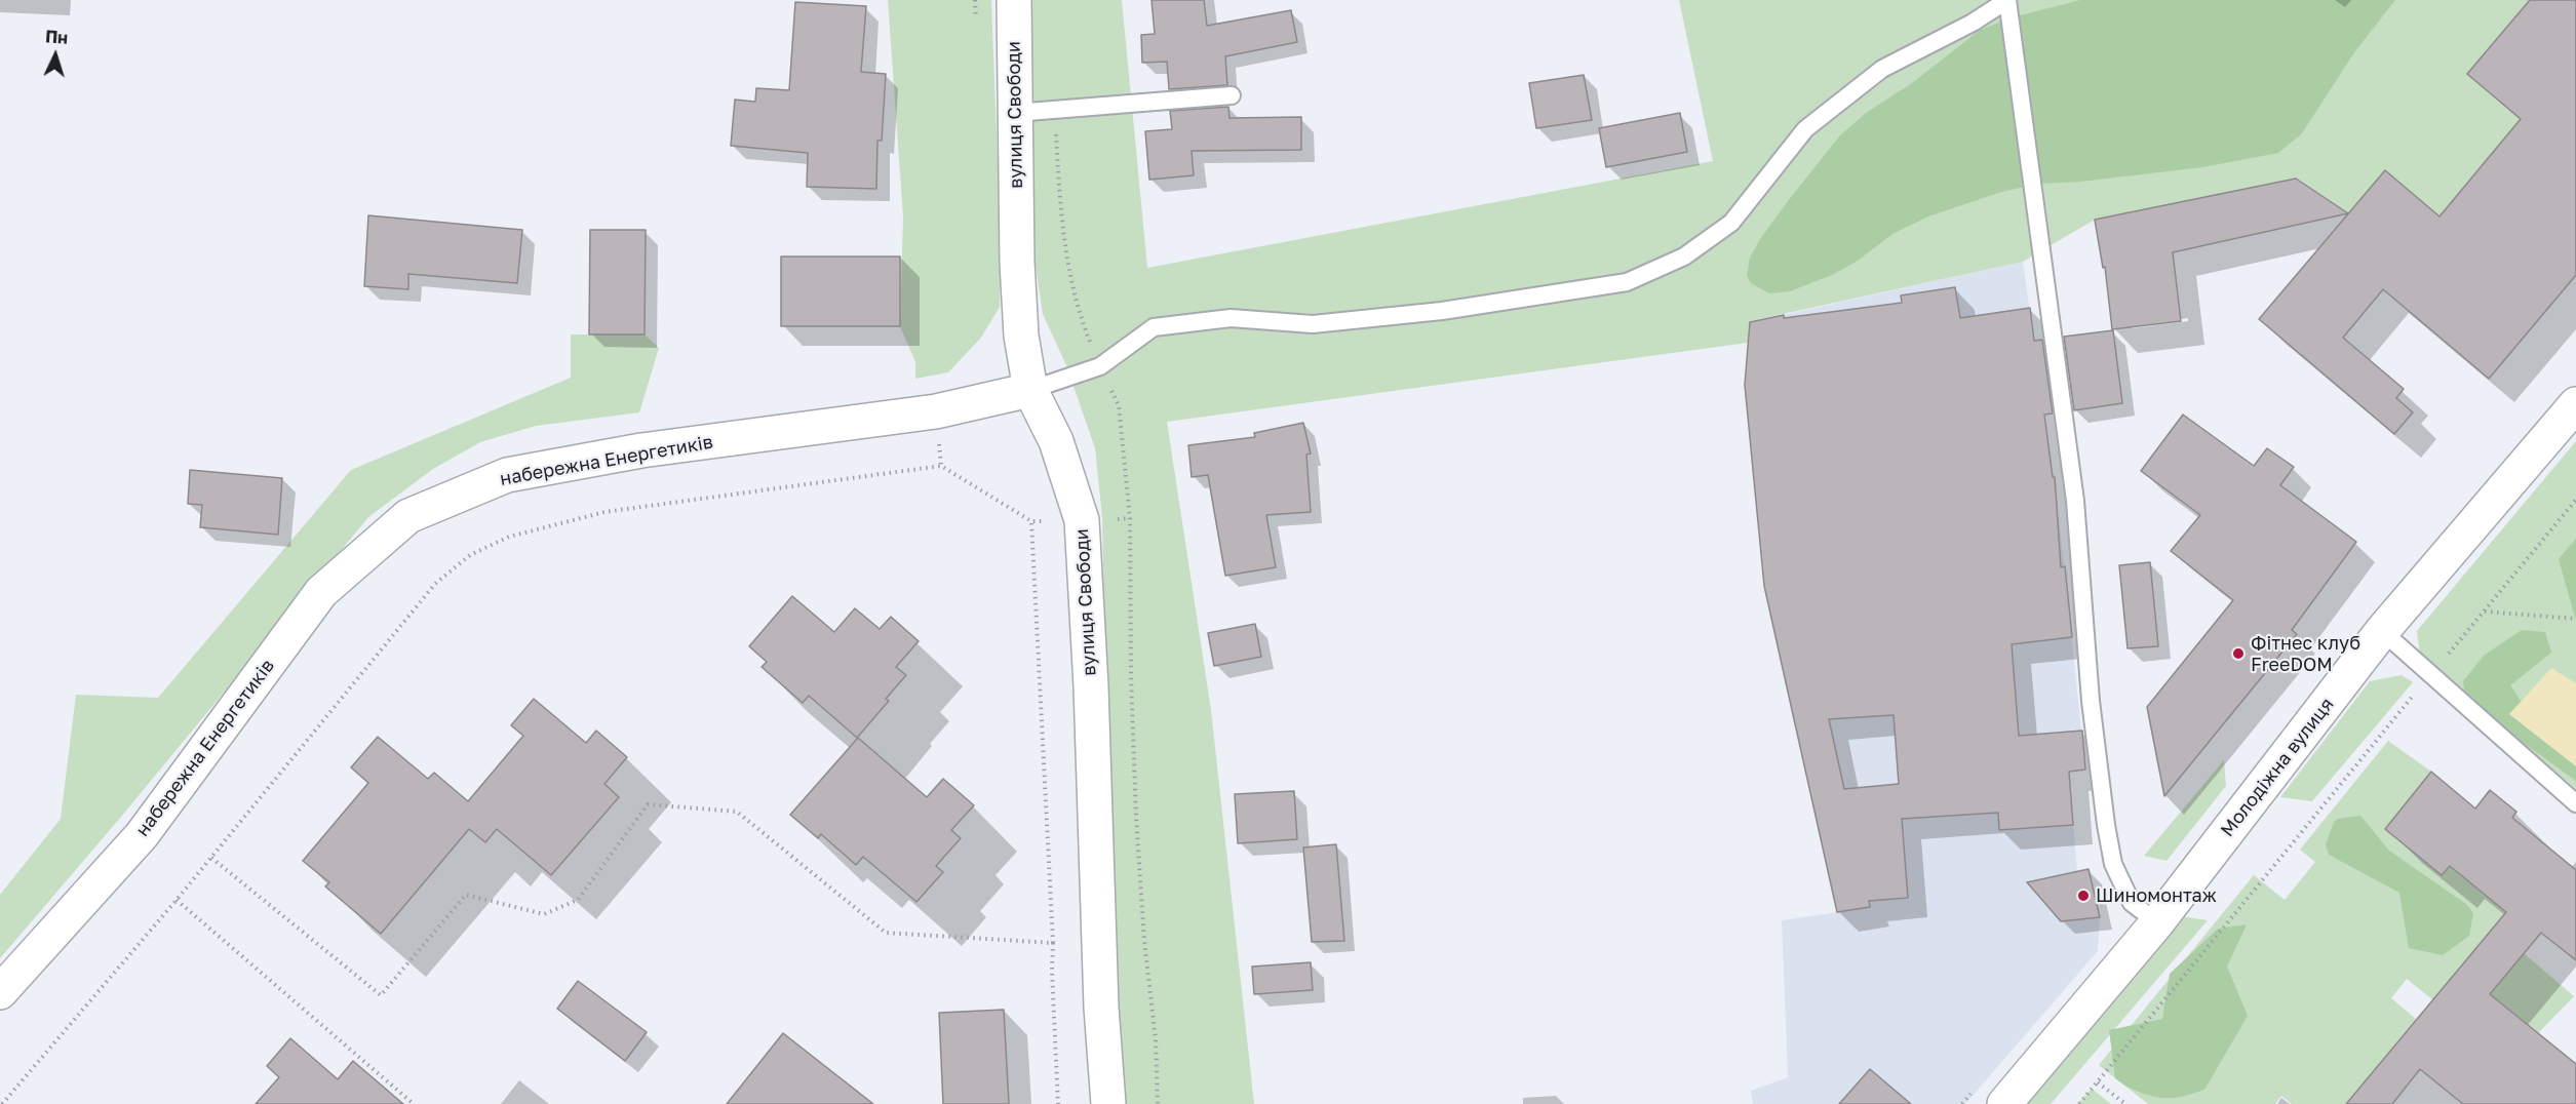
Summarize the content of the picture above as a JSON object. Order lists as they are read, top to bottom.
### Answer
{
  "streets": {
    "street": ["вулиця Свободи", "набережна Енергетиків", "Молодіжна вулиця"]
  },
  "crossings": [
    ["вулиця Свободи", "набережна Енергетиків"]
  ],
  "places": ["Фітнес клуб FreeDOM", "Шиномонтаж"],
  "north": "top"
}
